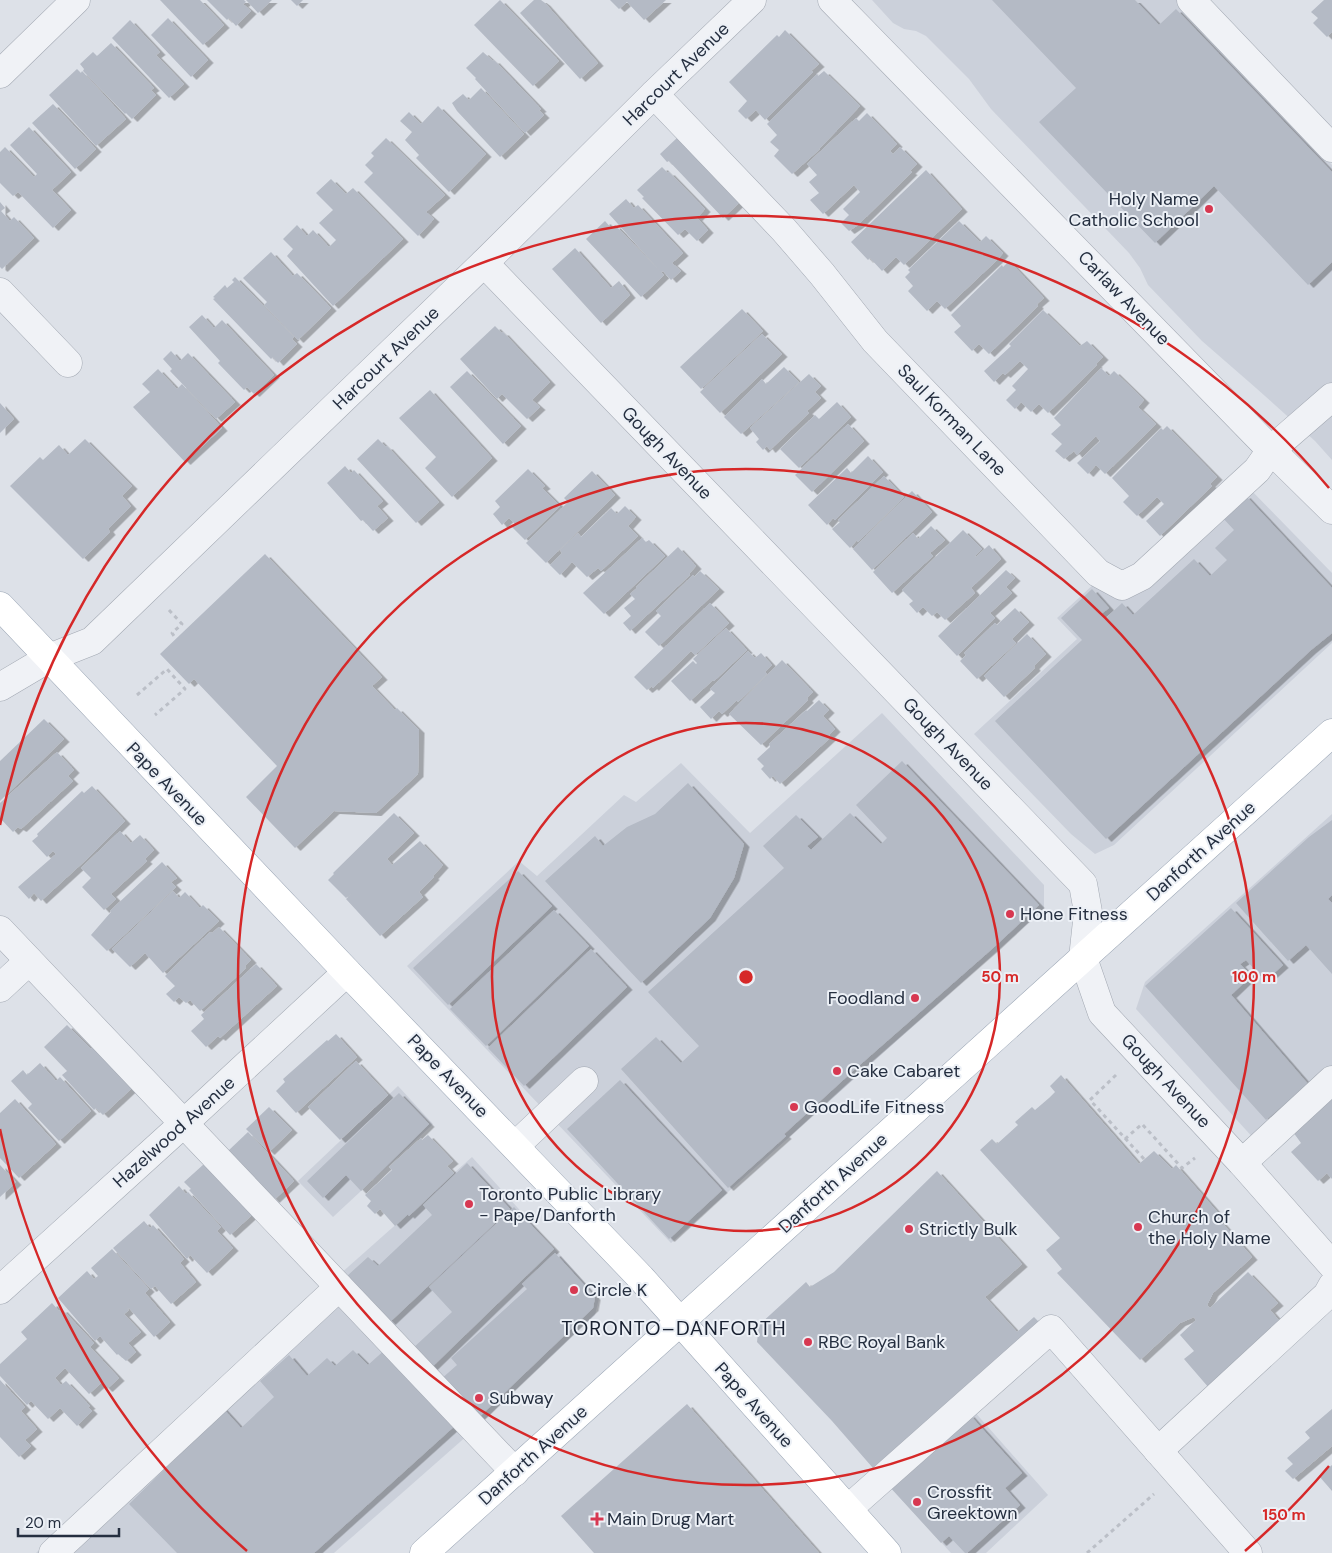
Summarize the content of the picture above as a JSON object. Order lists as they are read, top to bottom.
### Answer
{
  "streets": {
    "main road": ["Pape Avenue", "Danforth Avenue"],
    "street": [
      "Harcourt Avenue",
      "Carlaw Avenue",
      "Saul Korman Lane",
      "Gough Avenue",
      "Hazelwood Avenue"
    ]
  },
  "crossings": [
    ["Harcourt Avenue", "Saul Korman Lane"],
    ["Harcourt Avenue", "Gough Avenue"],
    ["Harcourt Avenue", "Pape Avenue"],
    ["Carlaw Avenue", "Saul Korman Lane"],
    ["Gough Avenue", "Danforth Avenue"],
    ["Pape Avenue", "Danforth Avenue"],
    ["Pape Avenue", "Hazelwood Avenue"]
  ],
  "districts": ["TORONTO–DANFORTH"],
  "places": {
    "other": [
      "Holy Name Catholic School",
      "Hone Fitness",
      "Foodland",
      "Cake Cabaret",
      "GoodLife Fitness",
      "Toronto Public Library - Pape/Danforth",
      "Church of the Holy Name",
      "Strictly Bulk",
      "Circle K",
      "RBC Royal Bank",
      "Subway",
      "Crossfit Greektown"
    ],
    "health": ["Main Drug Mart"]
  },
  "scale_bar": "20 m",
  "rings": ["50 m", "100 m", "150 m"]
}
